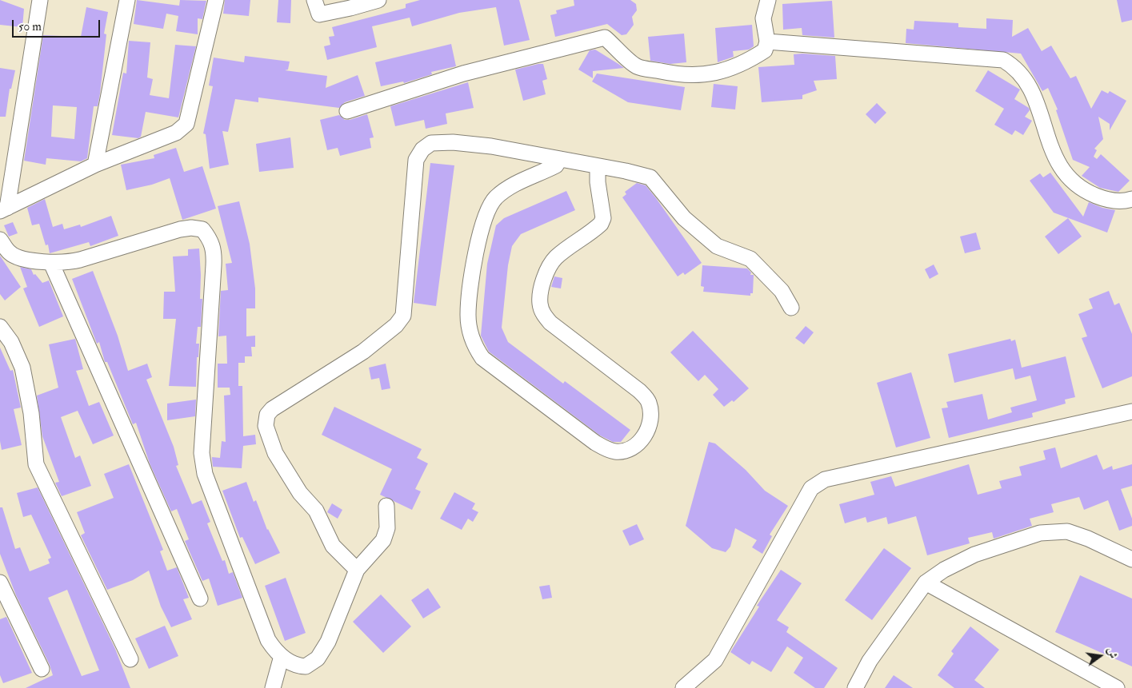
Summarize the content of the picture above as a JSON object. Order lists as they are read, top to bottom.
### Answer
{
  "scale_bar": "50 m",
  "north": "right"
}
